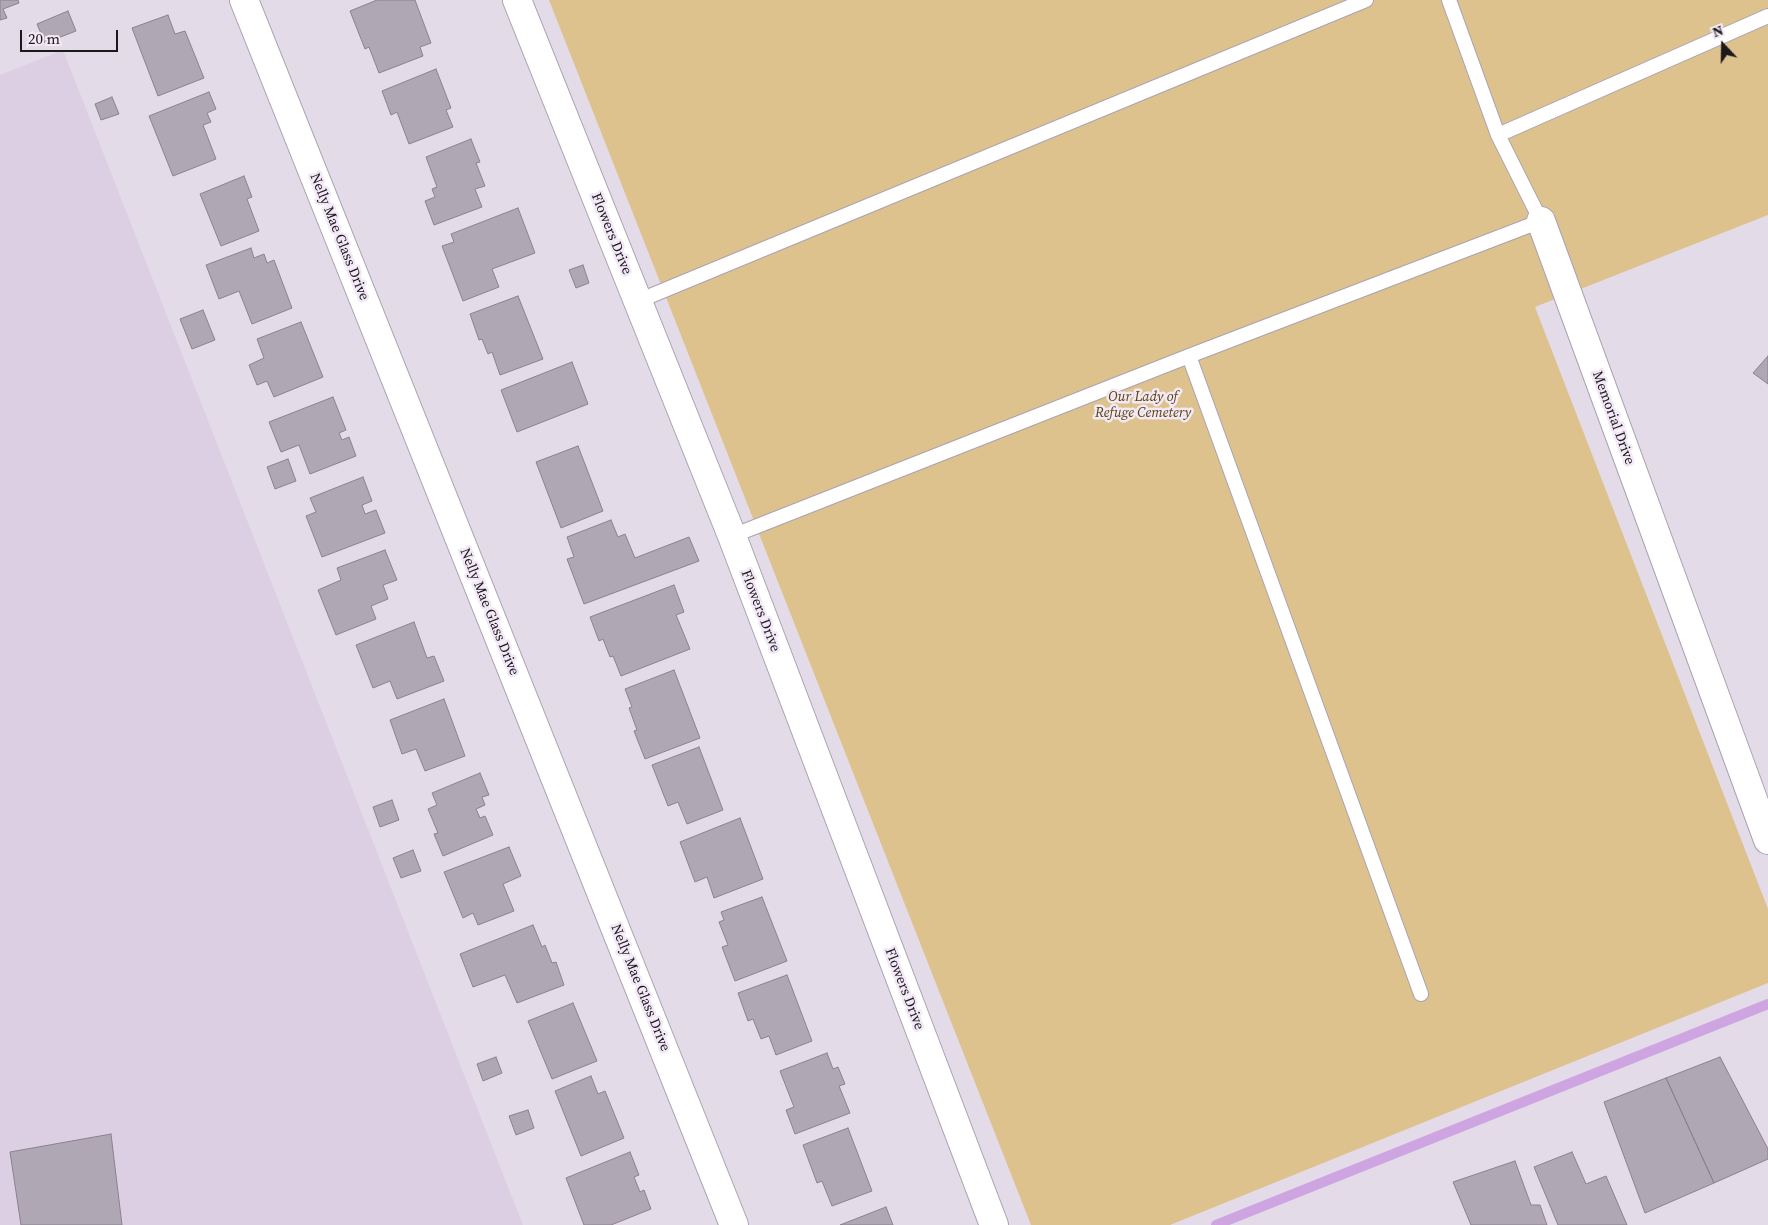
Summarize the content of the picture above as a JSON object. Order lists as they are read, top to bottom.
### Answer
{
  "streets": {
    "street": ["Flowers Drive", "Nelly Mae Glass Drive", "Memorial Drive"]
  },
  "parks": ["Our Lady of Refuge Cemetery"],
  "scale_bar": "20 m",
  "north": "top"
}
